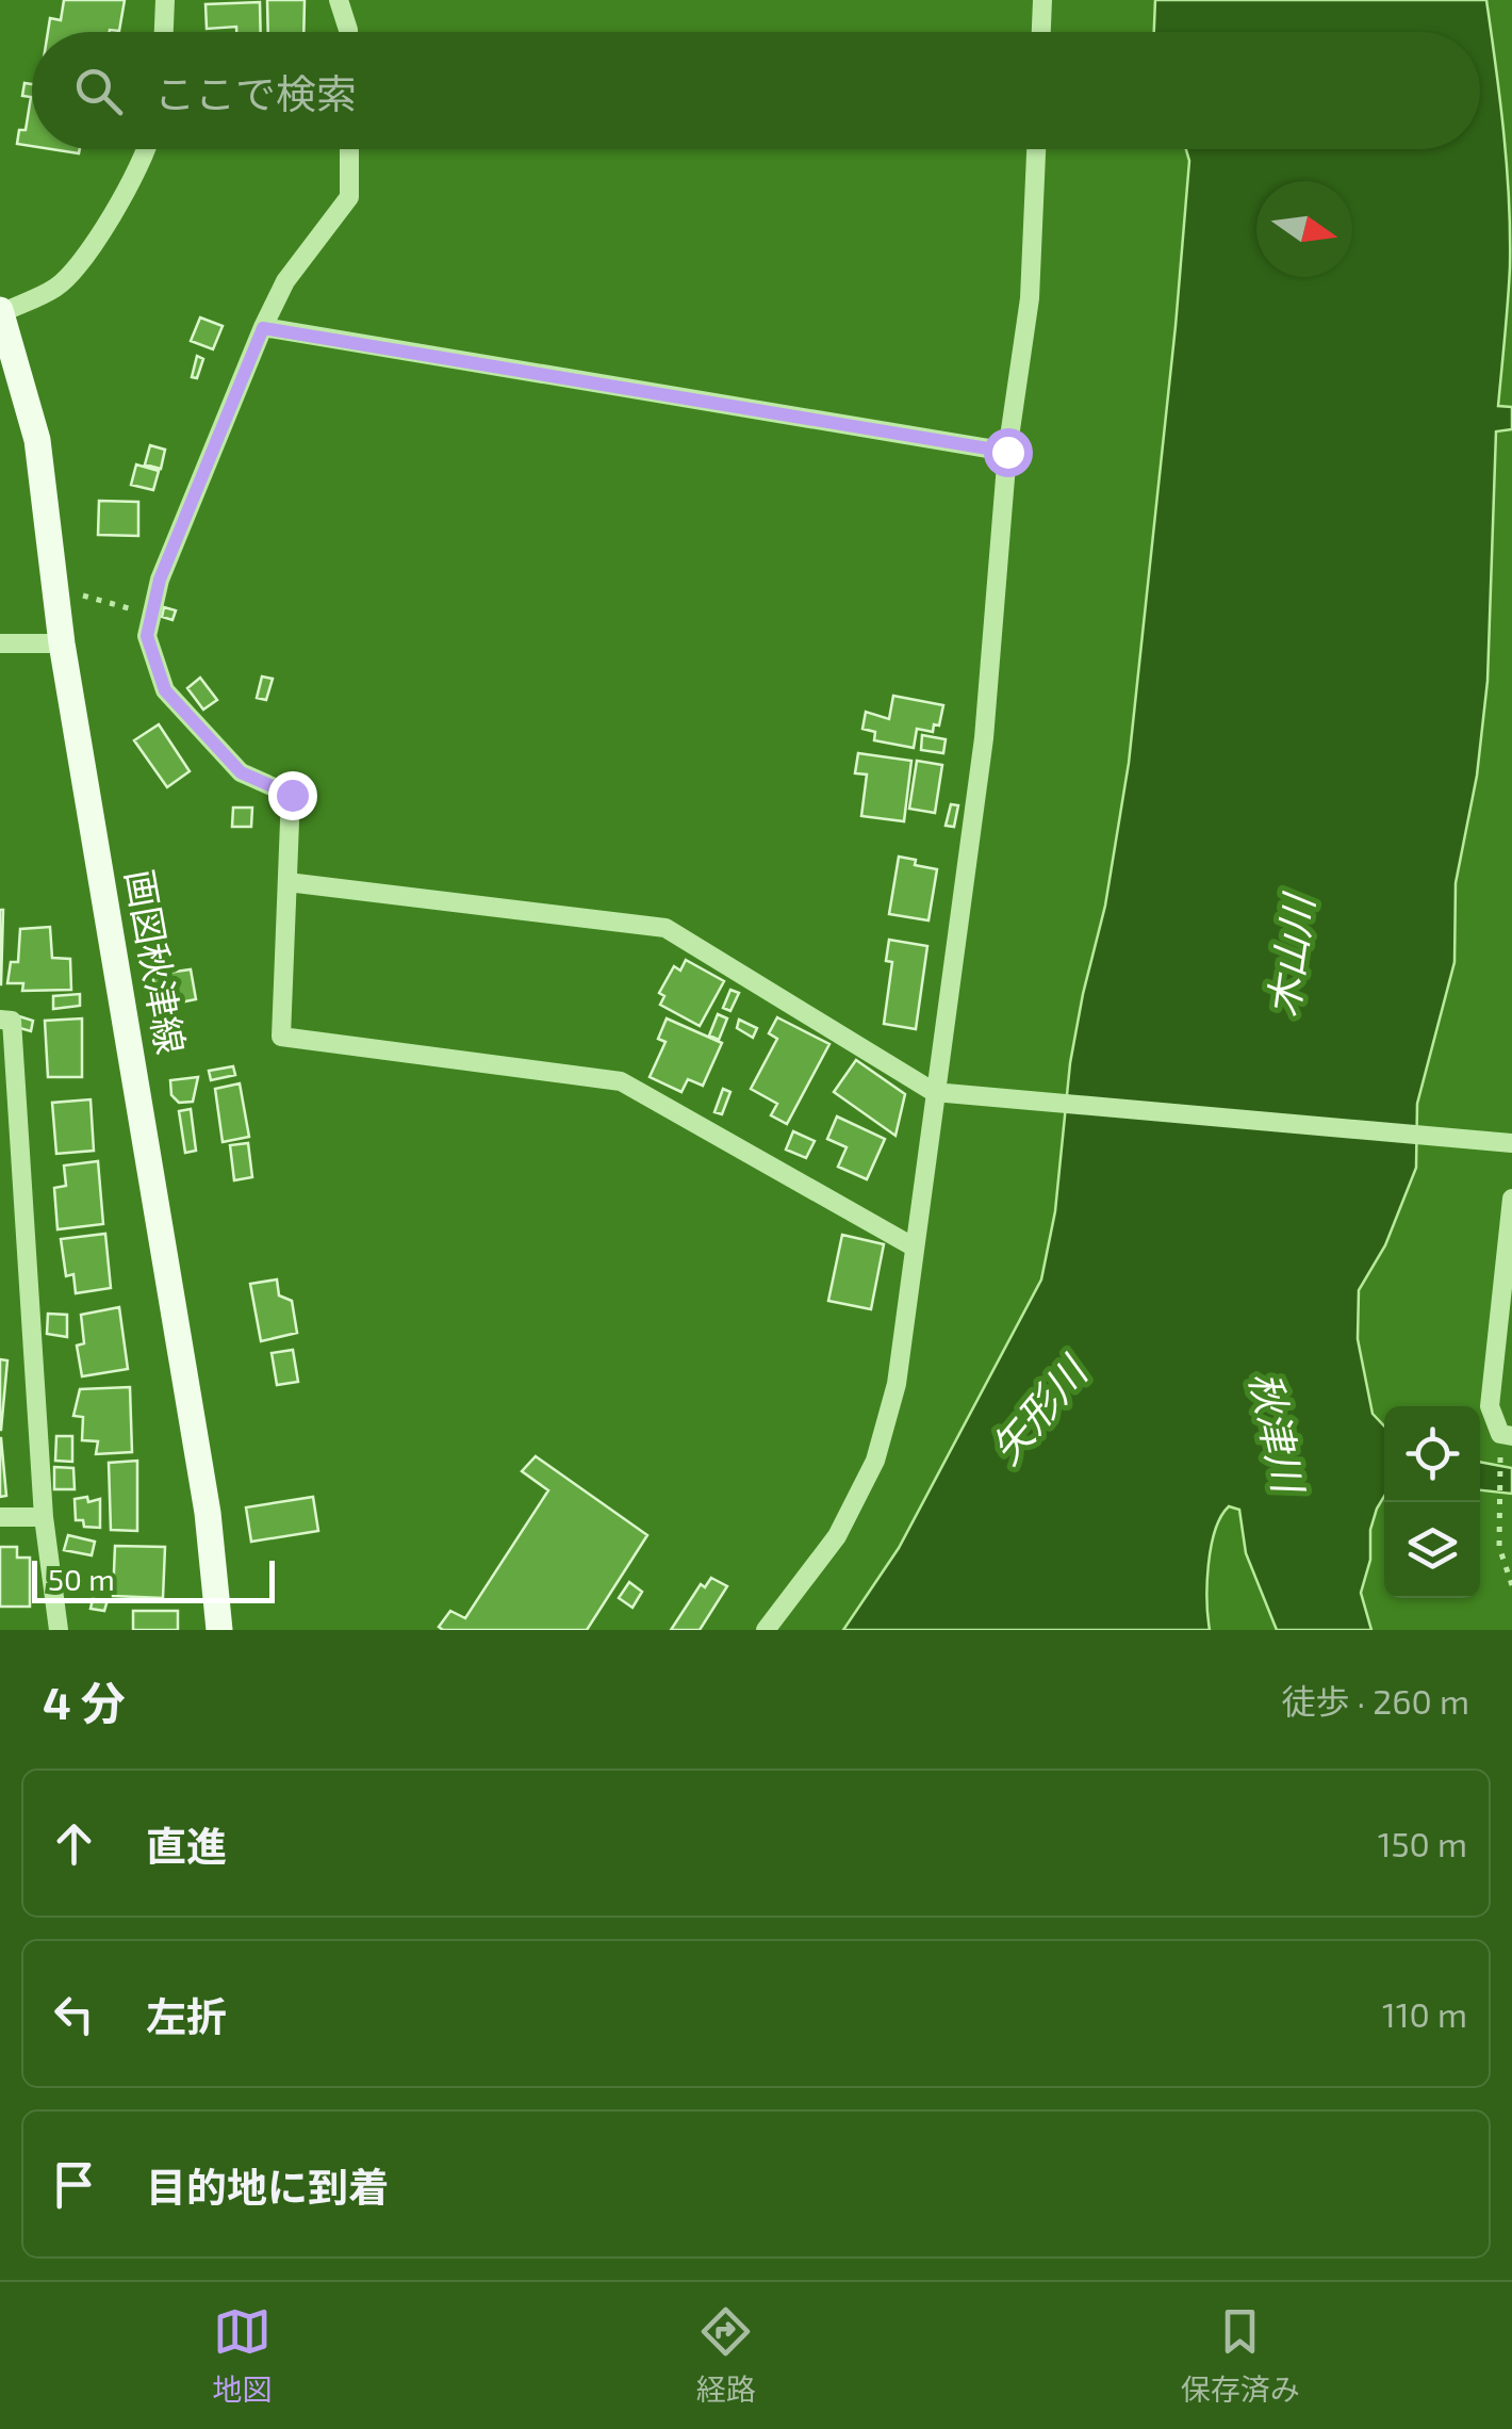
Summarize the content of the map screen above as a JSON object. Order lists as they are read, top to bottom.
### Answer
{
  "streets": {
    "main road": ["画図秋津線"]
  },
  "water": ["木山川", "矢形川", "秋津川"],
  "scale_bar": "50 m",
  "north": "right",
  "page": {
    "search": "ここで検索",
    "scale": "50 m",
    "heading": ["4 分", "徒歩 · 260 m"],
    "list": [
      ["直進", "150 m"],
      ["左折", "110 m"],
      "目的地に到着"
    ],
    "nav": ["地図", "経路", "保存済み"]
  }
}
